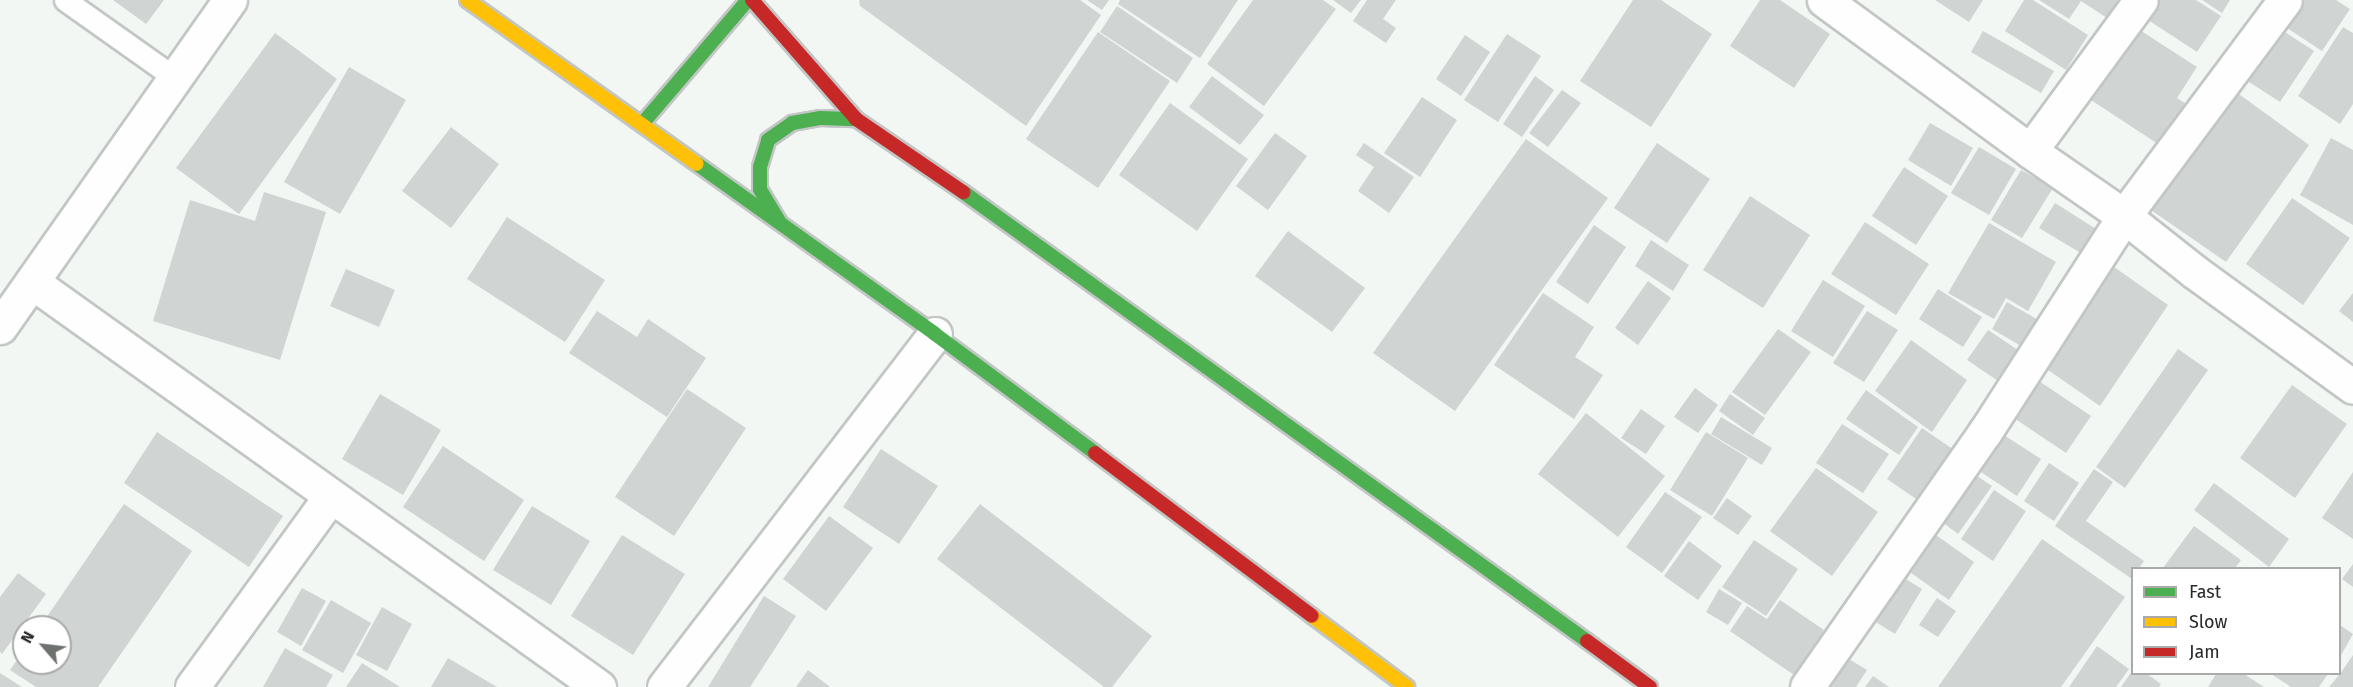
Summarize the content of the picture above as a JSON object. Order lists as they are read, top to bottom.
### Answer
{
  "legend": ["Fast", "Slow", "Jam"],
  "north": "top left"
}
